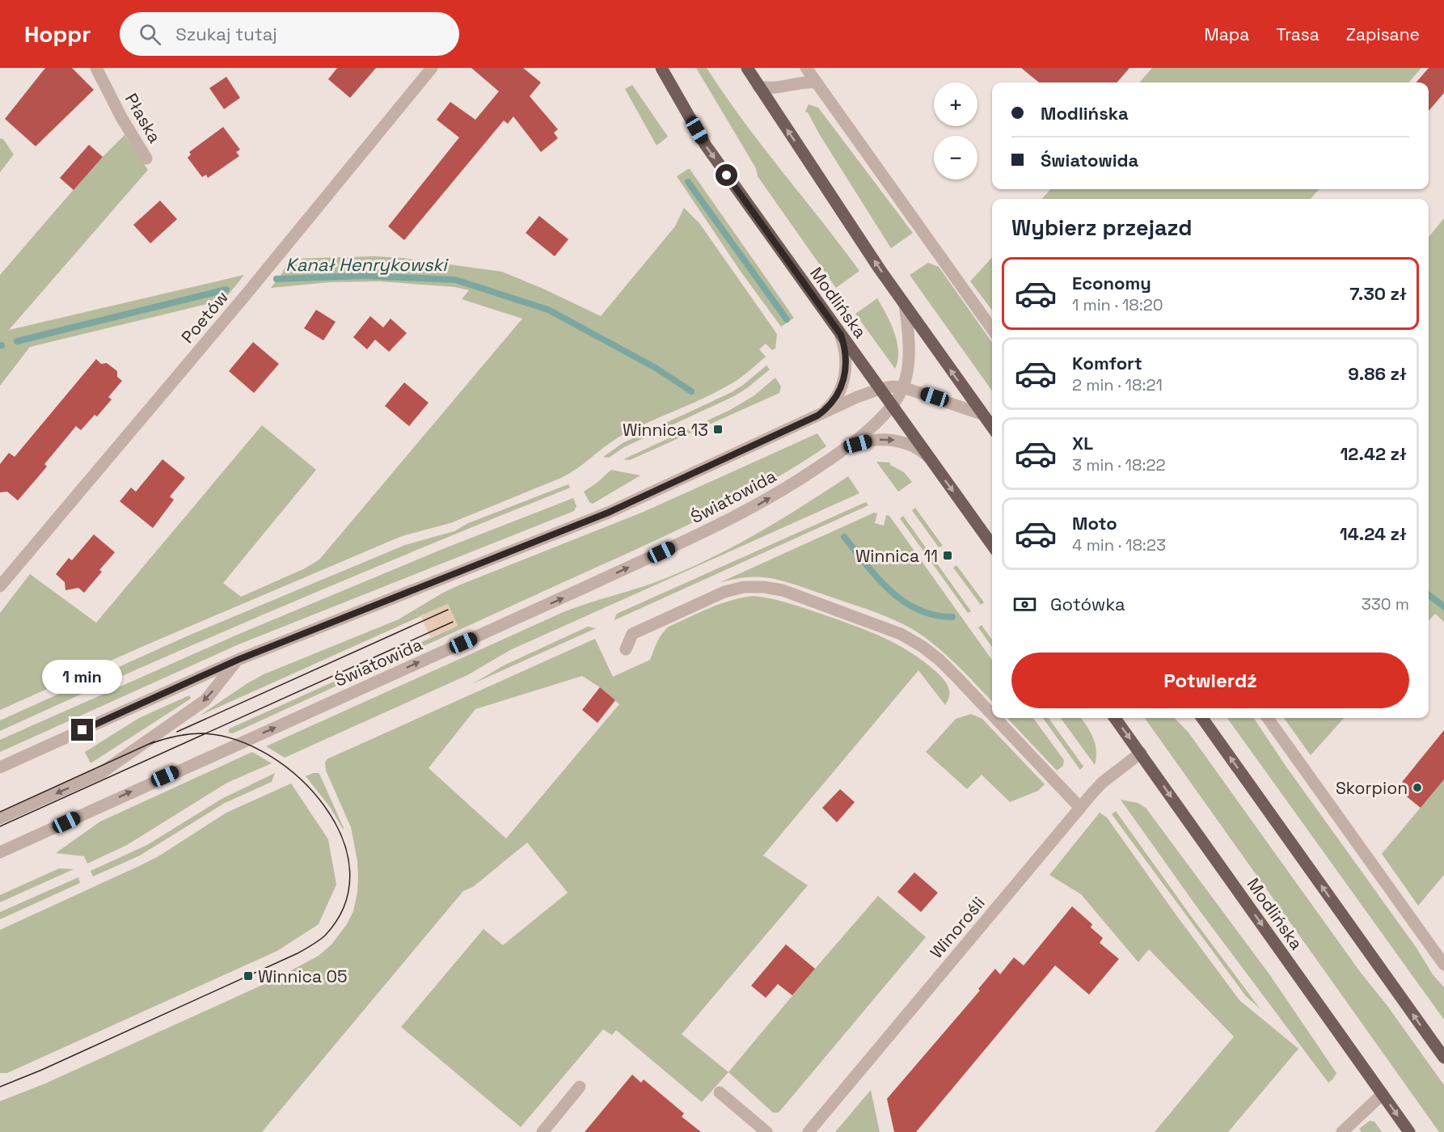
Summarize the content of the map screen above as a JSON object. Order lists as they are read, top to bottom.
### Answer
{
  "streets": {
    "main road": ["Modlińska"],
    "street": [
      "Płaska",
      "Poetów",
      "Światowida",
      "Winorośli"
    ]
  },
  "crossings": [
    ["Modlińska", "Światowida"],
    ["Modlińska", "Winorośli"]
  ],
  "water": ["Kanał Henrykowski"],
  "places": {
    "transit": ["Winnica 13", "Winnica 11", "Winnica 05"],
    "other": ["Skorpion"]
  },
  "page": {
    "header": "Hoppr",
    "search": "Szukaj tutaj",
    "nav": ["Mapa", "Trasa", "Zapisane"],
    "map_buttons": ["+", "−"],
    "banner": ["Modlińska", "Światowida"],
    "heading": "Wybierz przejazd",
    "list": [
      {
        "name": "Economy",
        "note": "1 min · 18:20",
        "value": "7.30 zł"
      },
      {
        "name": "Komfort",
        "note": "2 min · 18:21",
        "value": "9.86 zł"
      },
      {
        "name": "XL",
        "note": "3 min · 18:22",
        "value": "12.42 zł"
      },
      {
        "name": "Moto",
        "note": "4 min · 18:23",
        "value": "14.24 zł"
      }
    ],
    "pay": ["Gotówka", "330 m"],
    "buttons": "Potwierdź",
    "bubble": "1 min"
  }
}
